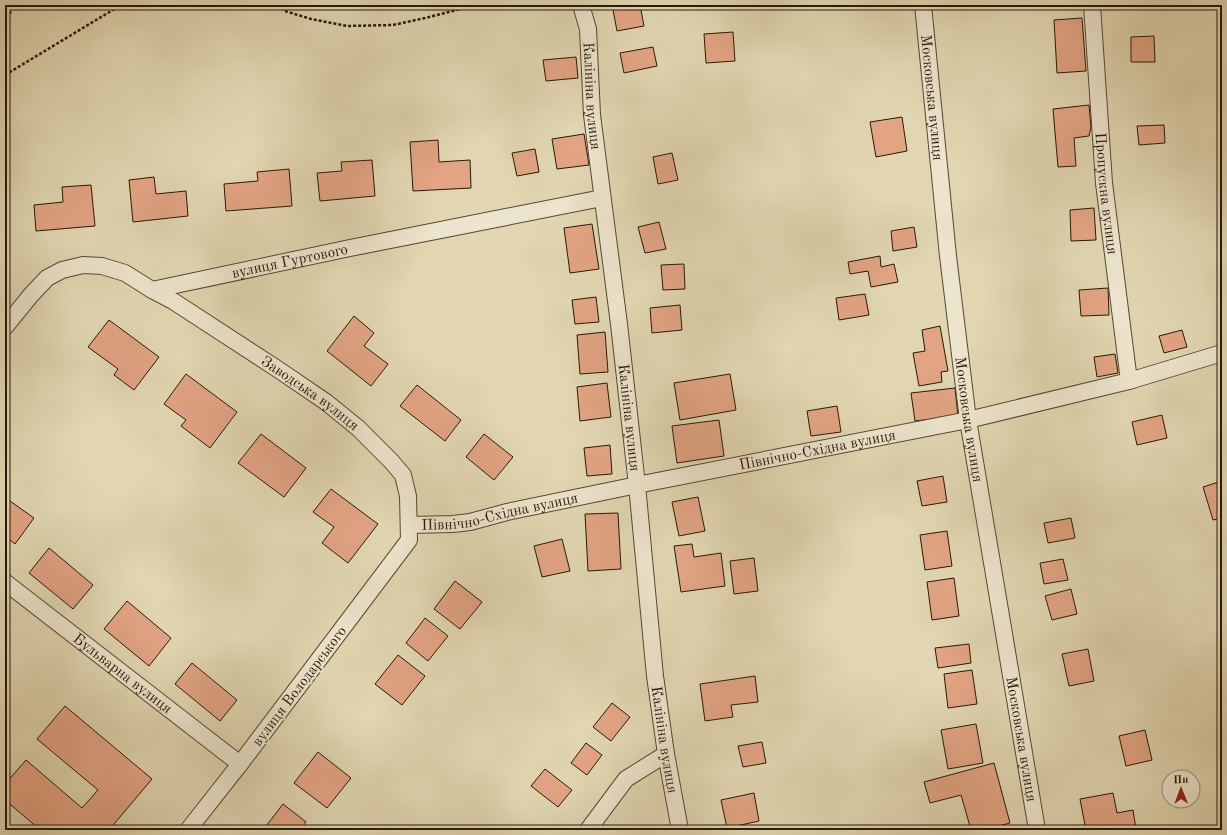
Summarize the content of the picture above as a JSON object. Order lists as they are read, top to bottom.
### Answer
{
  "streets": {
    "street": [
      "Калініна вулиця",
      "Московська вулиця",
      "Пропускна вулиця",
      "вулиця Гуртового",
      "Заводська вулиця",
      "Північно-Східна вулиця",
      "Бульварна вулиця",
      "вулиця Володарського"
    ]
  },
  "crossings": [
    ["Калініна вулиця", "вулиця Гуртового"],
    ["Калініна вулиця", "Північно-Східна вулиця"],
    ["Московська вулиця", "Північно-Східна вулиця"],
    ["Пропускна вулиця", "Північно-Східна вулиця"],
    ["вулиця Гуртового", "Заводська вулиця"],
    ["Заводська вулиця", "Північно-Східна вулиця"],
    ["Заводська вулиця", "вулиця Володарського"],
    ["Північно-Східна вулиця", "вулиця Володарського"],
    ["Бульварна вулиця", "вулиця Володарського"]
  ],
  "north": "top"
}
